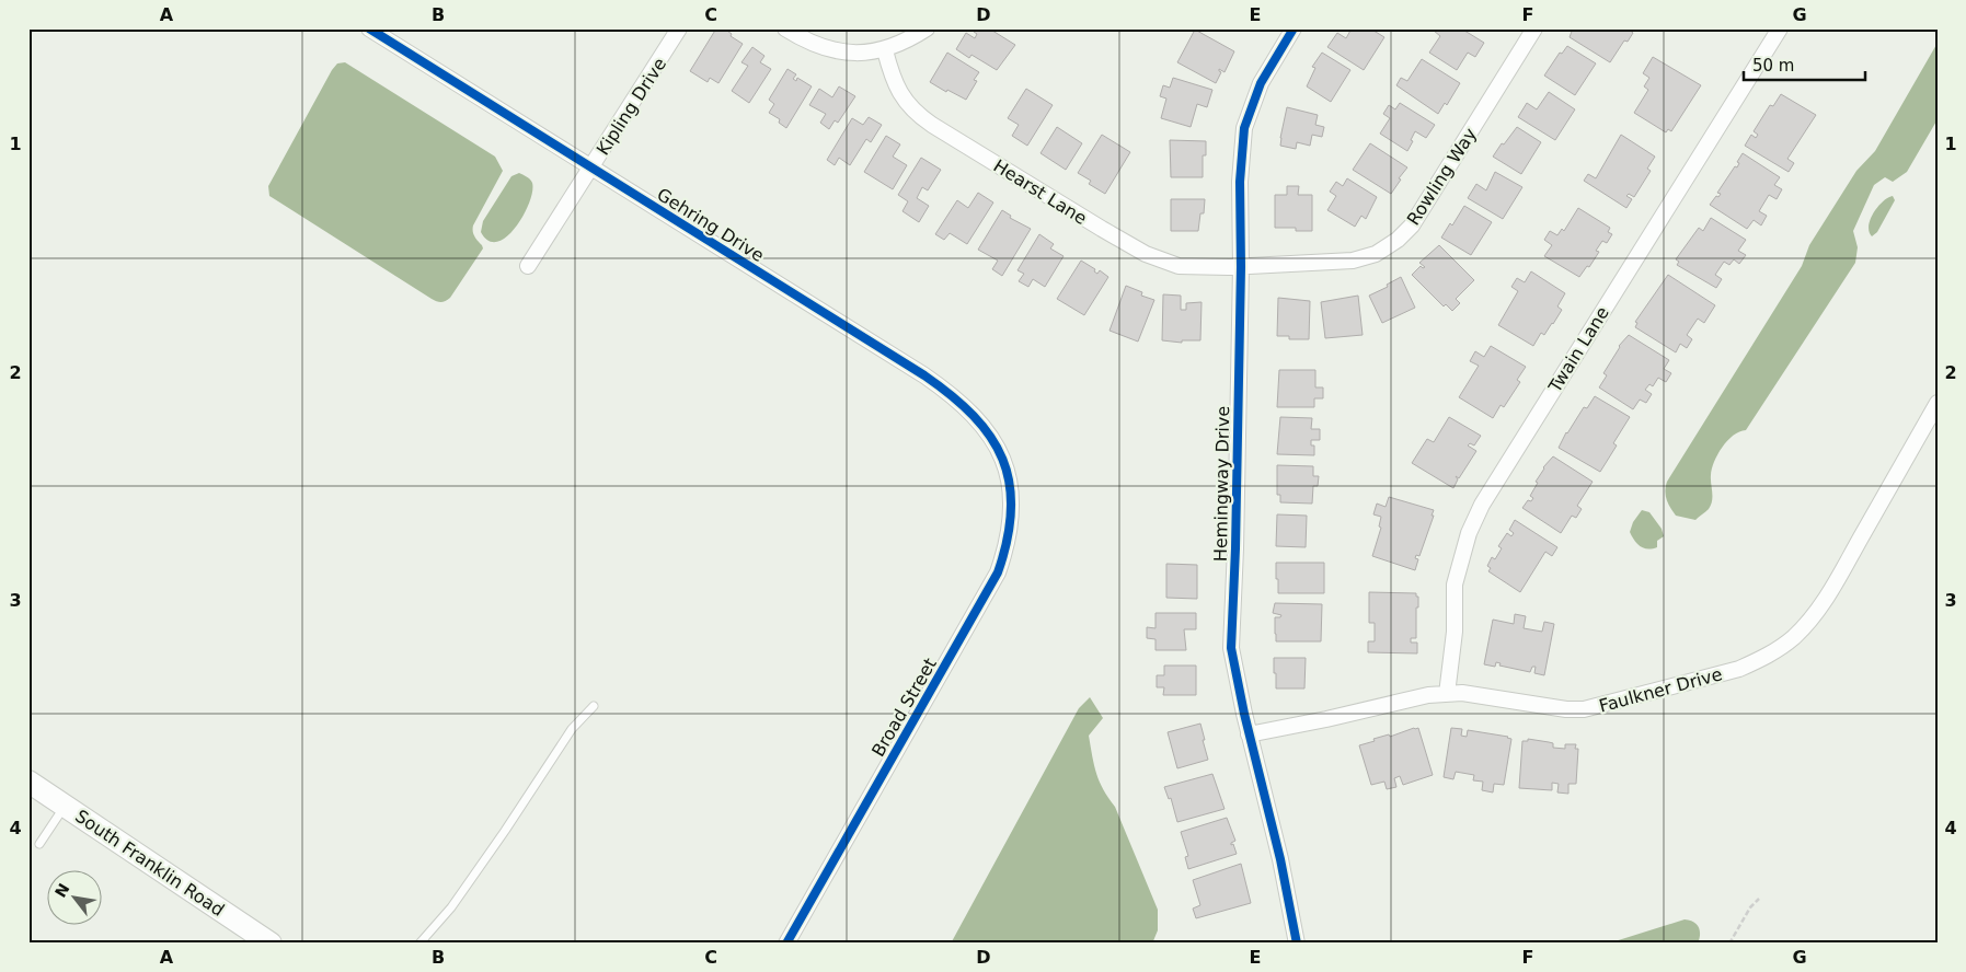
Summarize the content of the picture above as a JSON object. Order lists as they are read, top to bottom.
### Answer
{
  "streets": {
    "main road": ["South Franklin Road"],
    "street": [
      "Kipling Drive",
      "Rowling Way",
      "Hearst Lane",
      "Gehring Drive",
      "Twain Lane",
      "Hemingway Drive",
      "Faulkner Drive",
      "Broad Street"
    ]
  },
  "crossings": [
    ["Kipling Drive", "Gehring Drive"],
    ["Rowling Way", "Hearst Lane"],
    ["Rowling Way", "Hemingway Drive"],
    ["Hearst Lane", "Hemingway Drive"],
    ["Gehring Drive", "Broad Street"],
    ["Twain Lane", "Faulkner Drive"],
    ["Hemingway Drive", "Faulkner Drive"]
  ],
  "scale_bar": "50 m",
  "north": "top left",
  "grid": {
    "columns": [
      "A",
      "B",
      "C",
      "D",
      "E",
      "F",
      "G"
    ],
    "rows": [
      "1",
      "2",
      "3",
      "4"
    ]
  }
}
